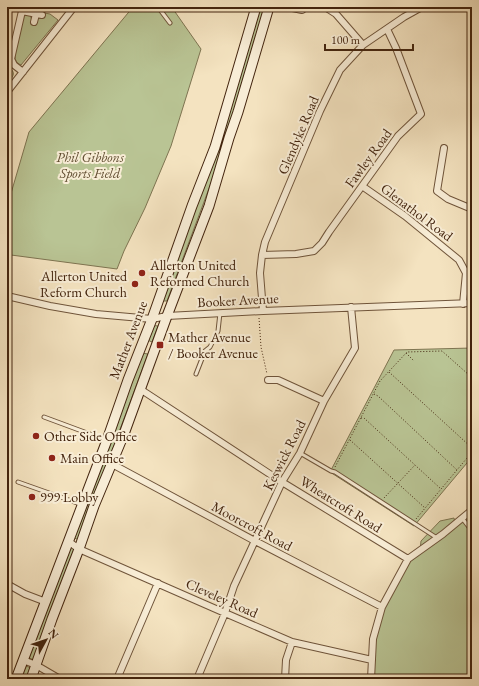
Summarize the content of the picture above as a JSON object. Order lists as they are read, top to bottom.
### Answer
{
  "streets": {
    "main road": ["Mather Avenue"],
    "street": [
      "Glendyke Road",
      "Fawley Road",
      "Glenathol Road",
      "Booker Avenue",
      "Keswick Road",
      "Wheatcroft Road",
      "Moorcroft Road",
      "Cleveley Road"
    ]
  },
  "crossings": [
    ["Glendyke Road", "Fawley Road"],
    ["Glendyke Road", "Booker Avenue"],
    ["Fawley Road", "Glenathol Road"],
    ["Glenathol Road", "Booker Avenue"],
    ["Booker Avenue", "Mather Avenue"],
    ["Booker Avenue", "Keswick Road"],
    ["Mather Avenue", "Wheatcroft Road"],
    ["Mather Avenue", "Moorcroft Road"],
    ["Mather Avenue", "Cleveley Road"],
    ["Keswick Road", "Wheatcroft Road"],
    ["Keswick Road", "Moorcroft Road"],
    ["Keswick Road", "Cleveley Road"]
  ],
  "parks": ["Phil Gibbons Sports Field"],
  "places": {
    "other": [
      "Allerton United Reformed Church",
      "Allerton United Reform Church",
      "Other Side Office",
      "Main Office",
      "999 Lobby"
    ],
    "transit": ["Mather Avenue / Booker Avenue"]
  },
  "scale_bar": "100 m",
  "north": "top right"
}
